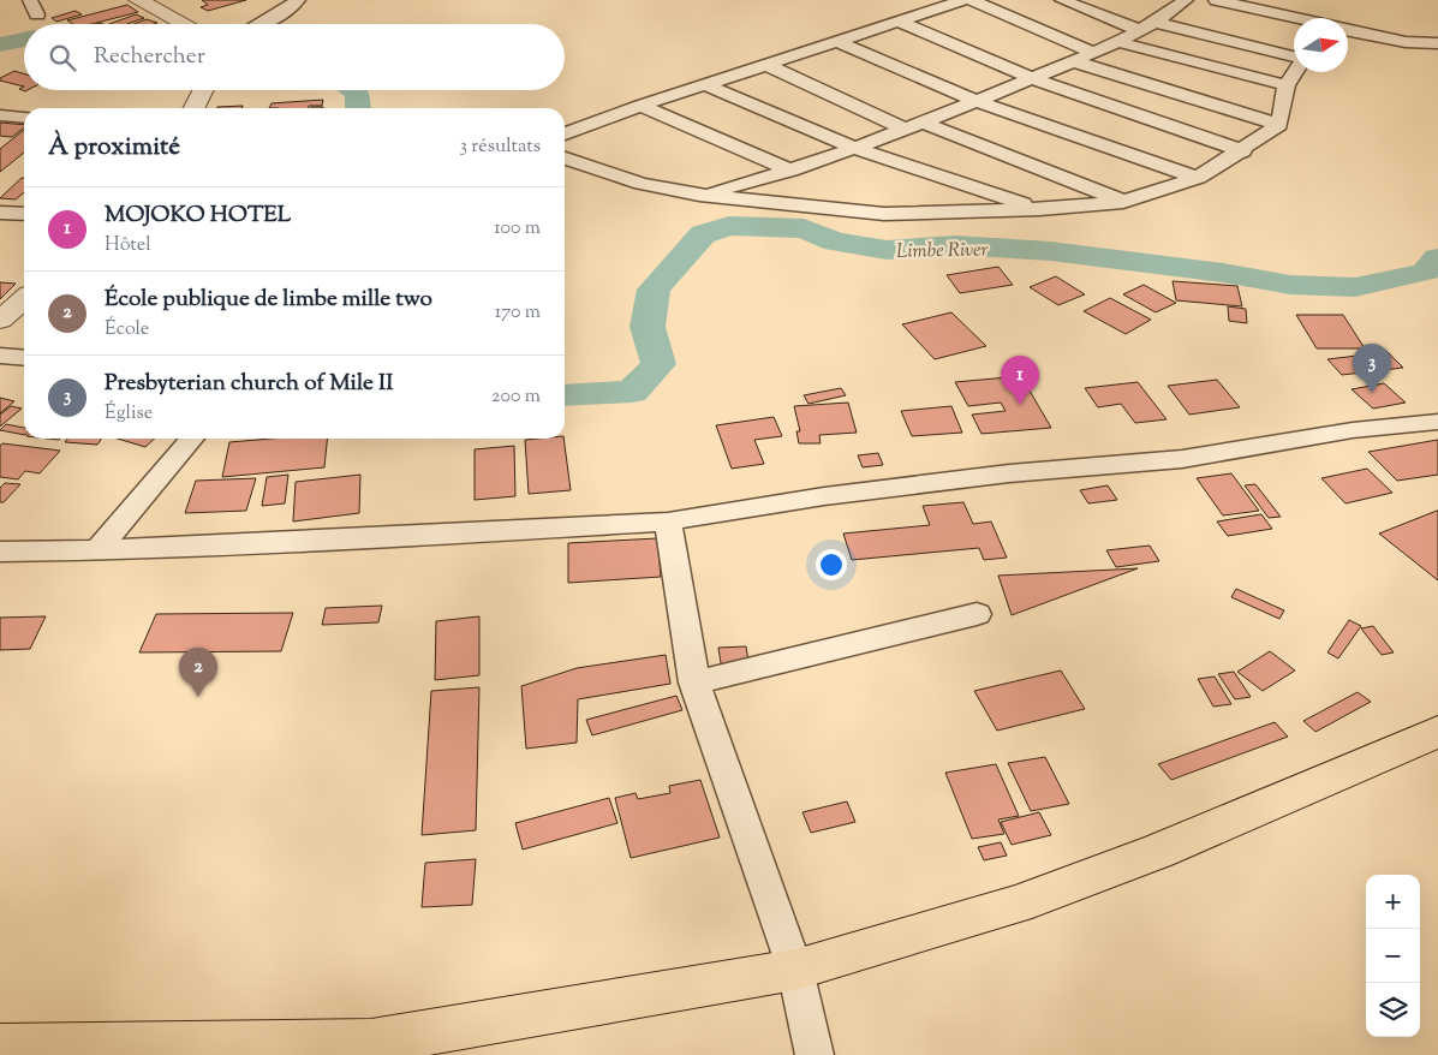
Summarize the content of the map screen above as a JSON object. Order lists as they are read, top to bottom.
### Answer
{
  "water": ["Limbe River"],
  "north": "right",
  "page": {
    "search": "Rechercher",
    "heading": ["À proximité", "3 résultats"],
    "list": [
      {
        "mark": "1",
        "name": "MOJOKO HOTEL",
        "note": "Hôtel",
        "value": "100 m"
      },
      {
        "mark": "2",
        "name": "École publique de limbe mille two",
        "note": "École",
        "value": "170 m"
      },
      {
        "mark": "3",
        "name": "Presbyterian church of Mile II",
        "note": "Église",
        "value": "200 m"
      }
    ],
    "pins": ["3", "1", "2"],
    "map_buttons": ["+", "−"]
  }
}
